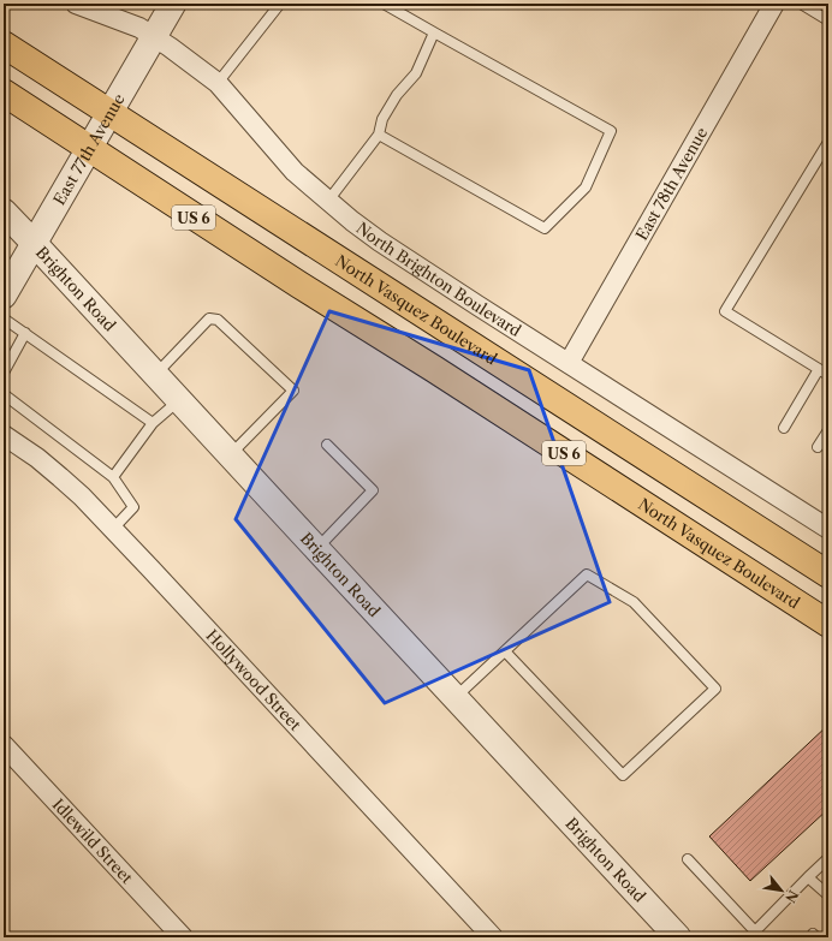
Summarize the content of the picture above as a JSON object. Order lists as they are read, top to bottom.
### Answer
{
  "streets": {
    "highway": ["US 6", "North Vasquez Boulevard"],
    "street": [
      "East 77th Avenue",
      "East 78th Avenue",
      "North Brighton Boulevard",
      "Brighton Road",
      "Hollywood Street",
      "Idlewild Street"
    ]
  },
  "crossings": [
    ["East 77th Avenue", "North Brighton Boulevard"],
    ["East 77th Avenue", "Brighton Road"],
    ["East 77th Avenue", "North Vasquez Boulevard"],
    ["East 78th Avenue", "North Brighton Boulevard"]
  ],
  "north": "bottom right"
}
